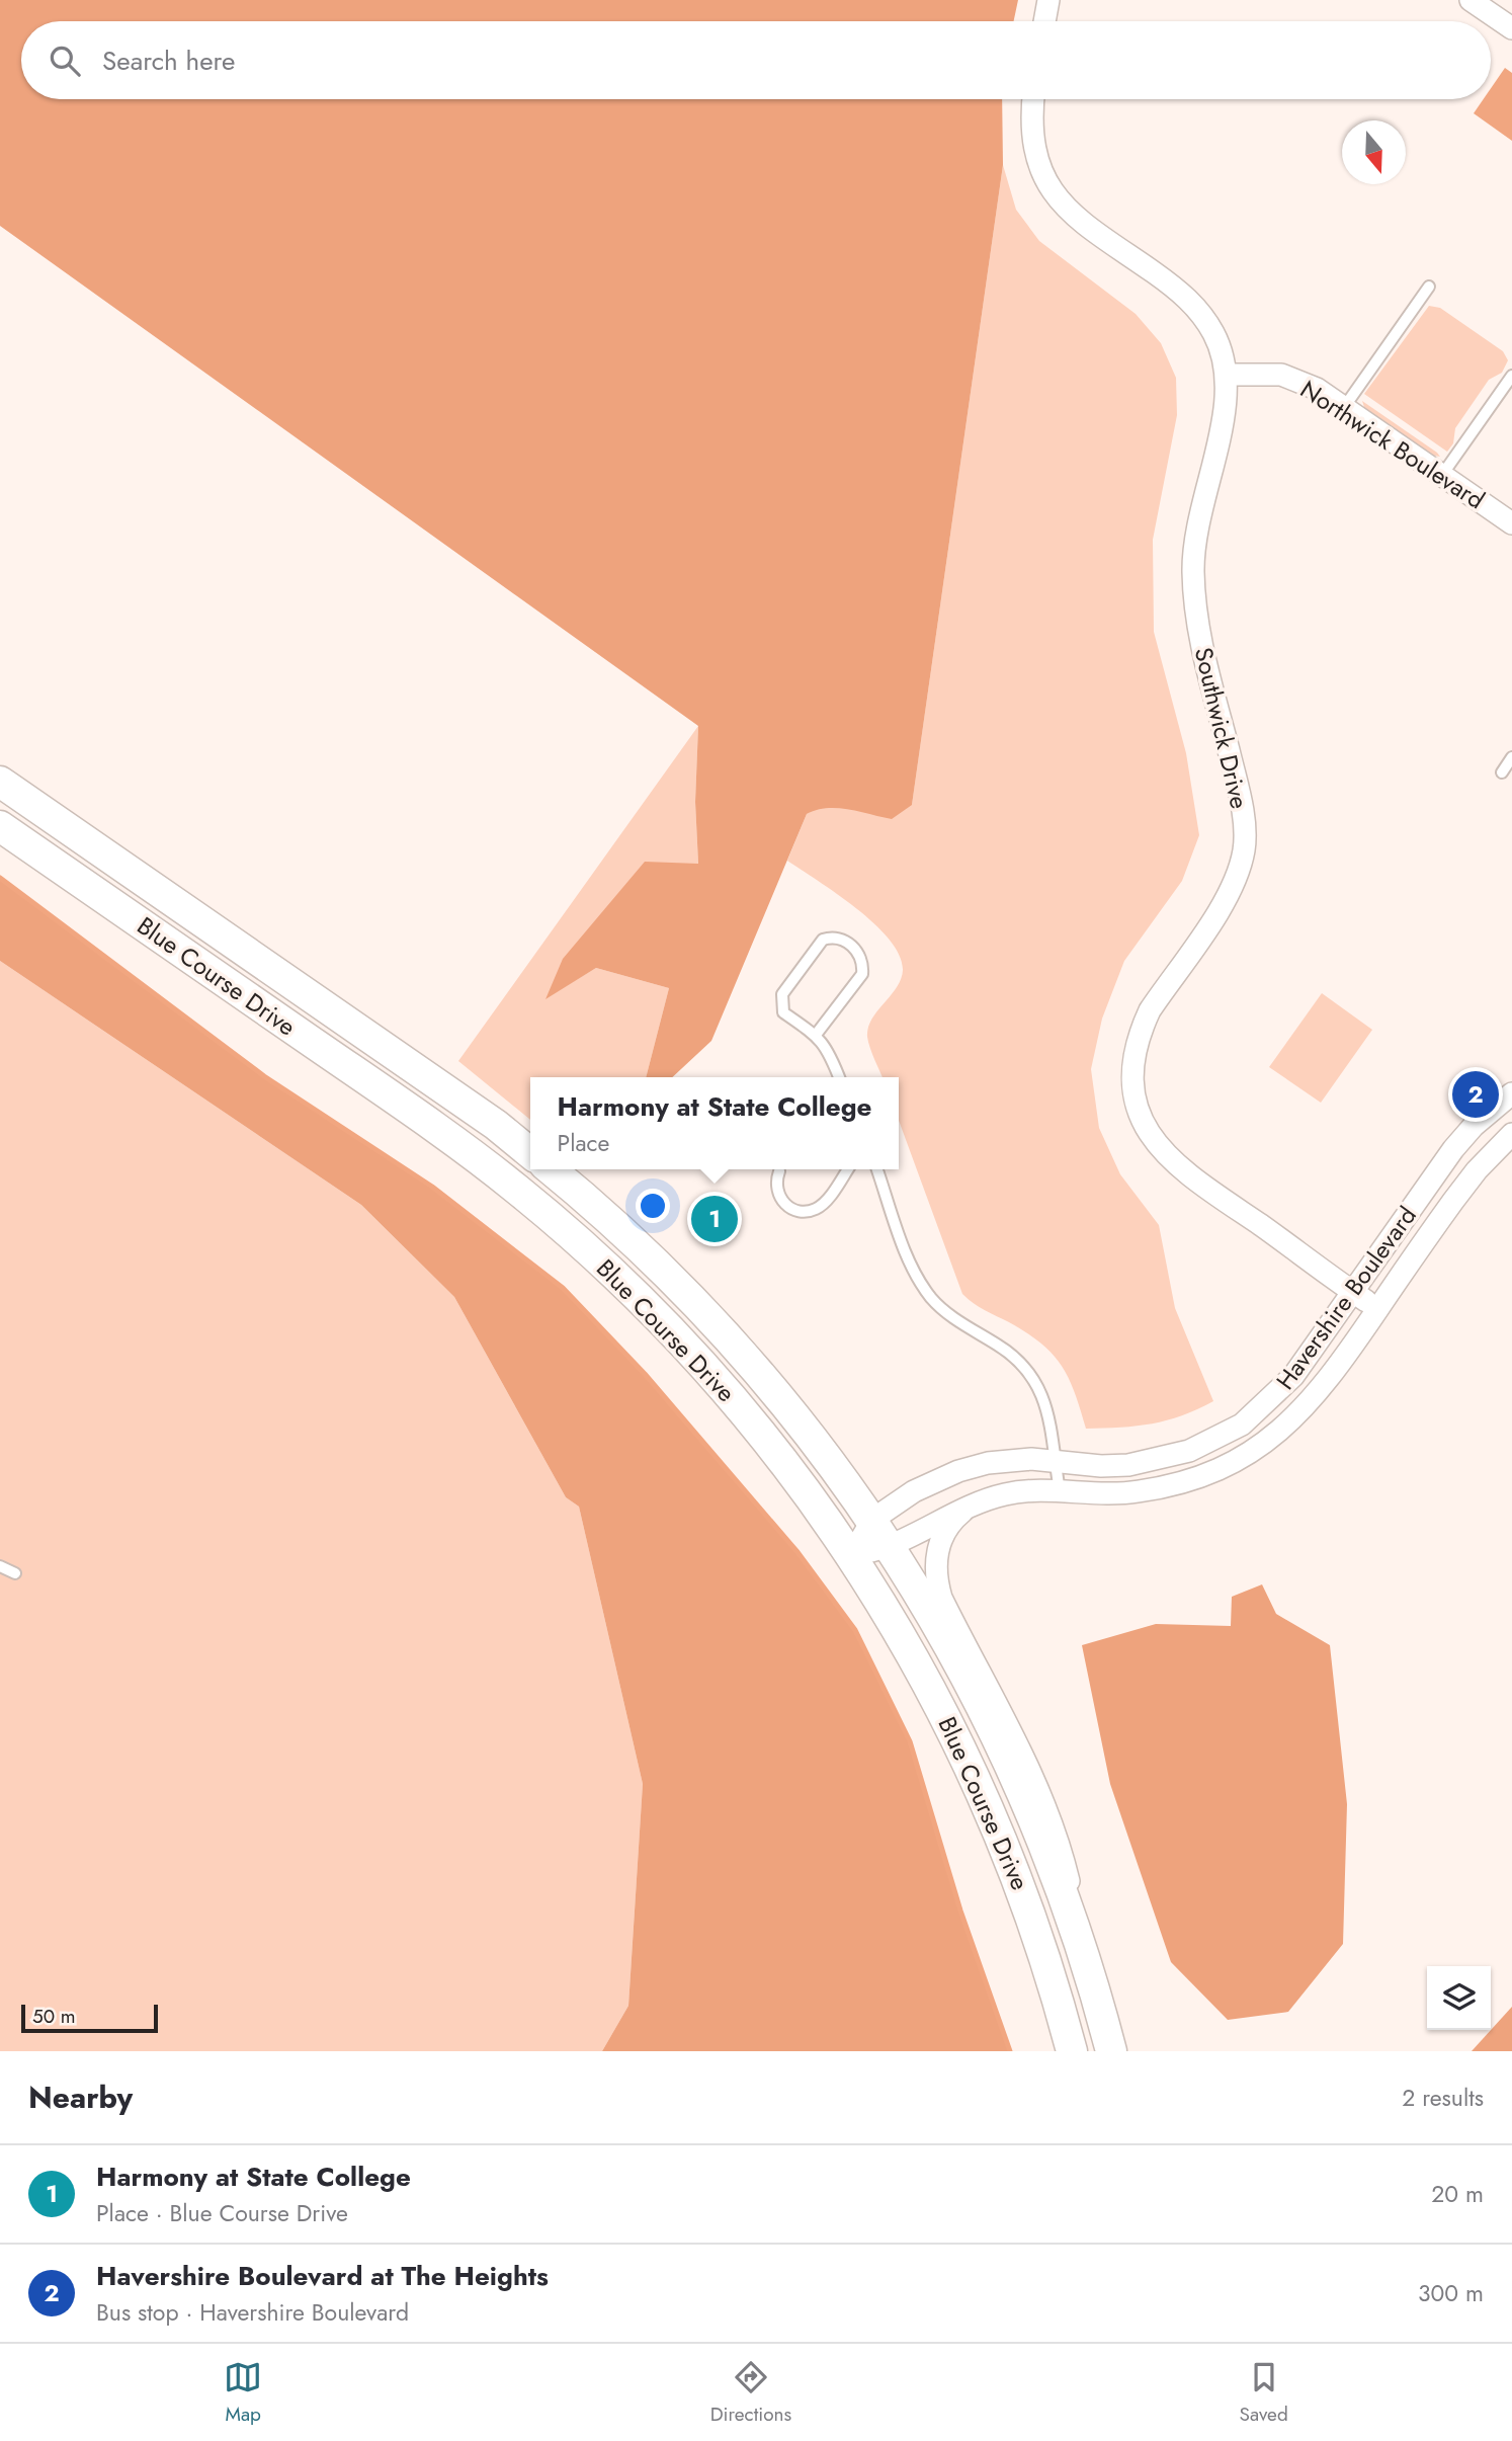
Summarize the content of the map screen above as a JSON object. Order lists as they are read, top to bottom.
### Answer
{
  "streets": {
    "main road": ["Blue Course Drive"],
    "street": ["Northwick Boulevard", "Southwick Drive", "Havershire Boulevard"]
  },
  "crossings": [
    ["Northwick Boulevard", "Southwick Drive"],
    ["Southwick Drive", "Havershire Boulevard"],
    ["Blue Course Drive", "Havershire Boulevard"]
  ],
  "scale_bar": "50 m",
  "north": "bottom",
  "page": {
    "search": "Search here",
    "pins": ["2", "1"],
    "popup": ["Harmony at State College", "Place"],
    "scale": "50 m",
    "heading": ["Nearby", "2 results"],
    "list": [
      {
        "mark": "1",
        "name": "Harmony at State College",
        "note": "Place · Blue Course Drive",
        "value": "20 m"
      },
      {
        "mark": "2",
        "name": "Havershire Boulevard at The Heights",
        "note": "Bus stop · Havershire Boulevard",
        "value": "300 m"
      }
    ],
    "nav": ["Map", "Directions", "Saved"]
  }
}
